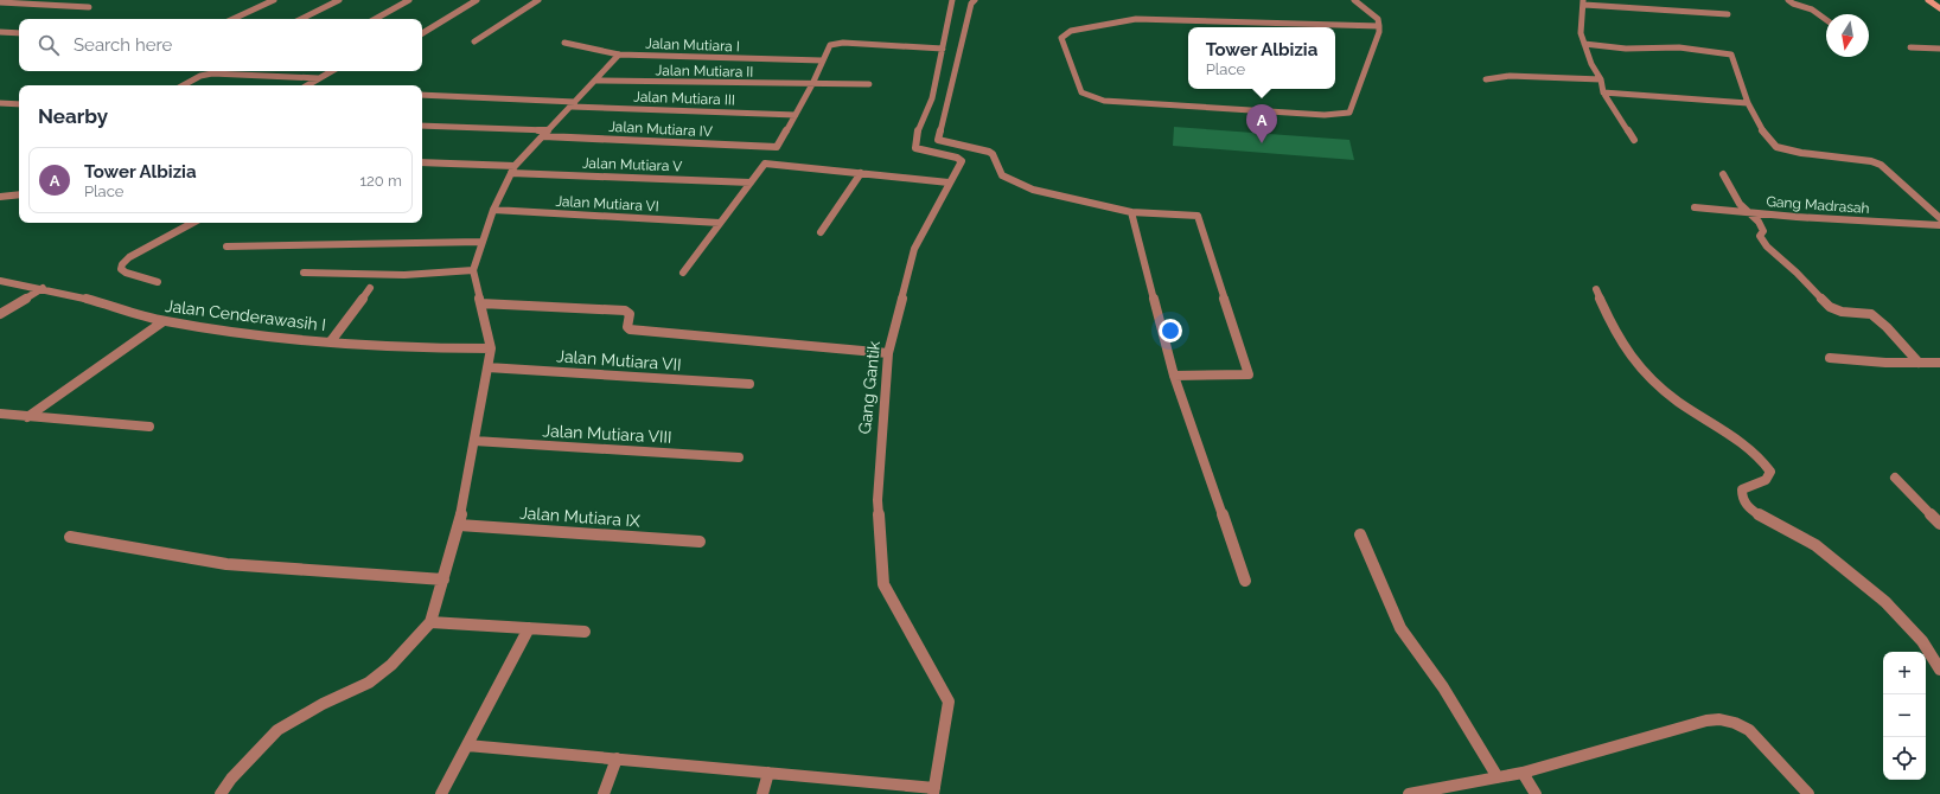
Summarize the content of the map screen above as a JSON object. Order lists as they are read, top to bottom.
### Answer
{
  "streets": {
    "street": [
      "Jalan Mutiara I",
      "Jalan Mutiara II",
      "Jalan Mutiara III",
      "Jalan Mutiara IV",
      "Jalan Mutiara V",
      "Jalan Mutiara VI",
      "Gang Madrasah",
      "Jalan Cenderawasih I",
      "Jalan Mutiara VII",
      "Gang Gantik",
      "Jalan Mutiara VIII",
      "Jalan Mutiara IX"
    ]
  },
  "crossings": [
    ["Jalan Mutiara III", "Jalan Mutiara IV"]
  ],
  "north": "bottom",
  "page": {
    "search": "Search here",
    "popup": ["Tower Albizia", "Place"],
    "heading": "Nearby",
    "pins": "A",
    "list": [
      {
        "mark": "A",
        "name": "Tower Albizia",
        "note": "Place",
        "value": "120 m"
      }
    ],
    "map_buttons": ["+", "−"]
  }
}
